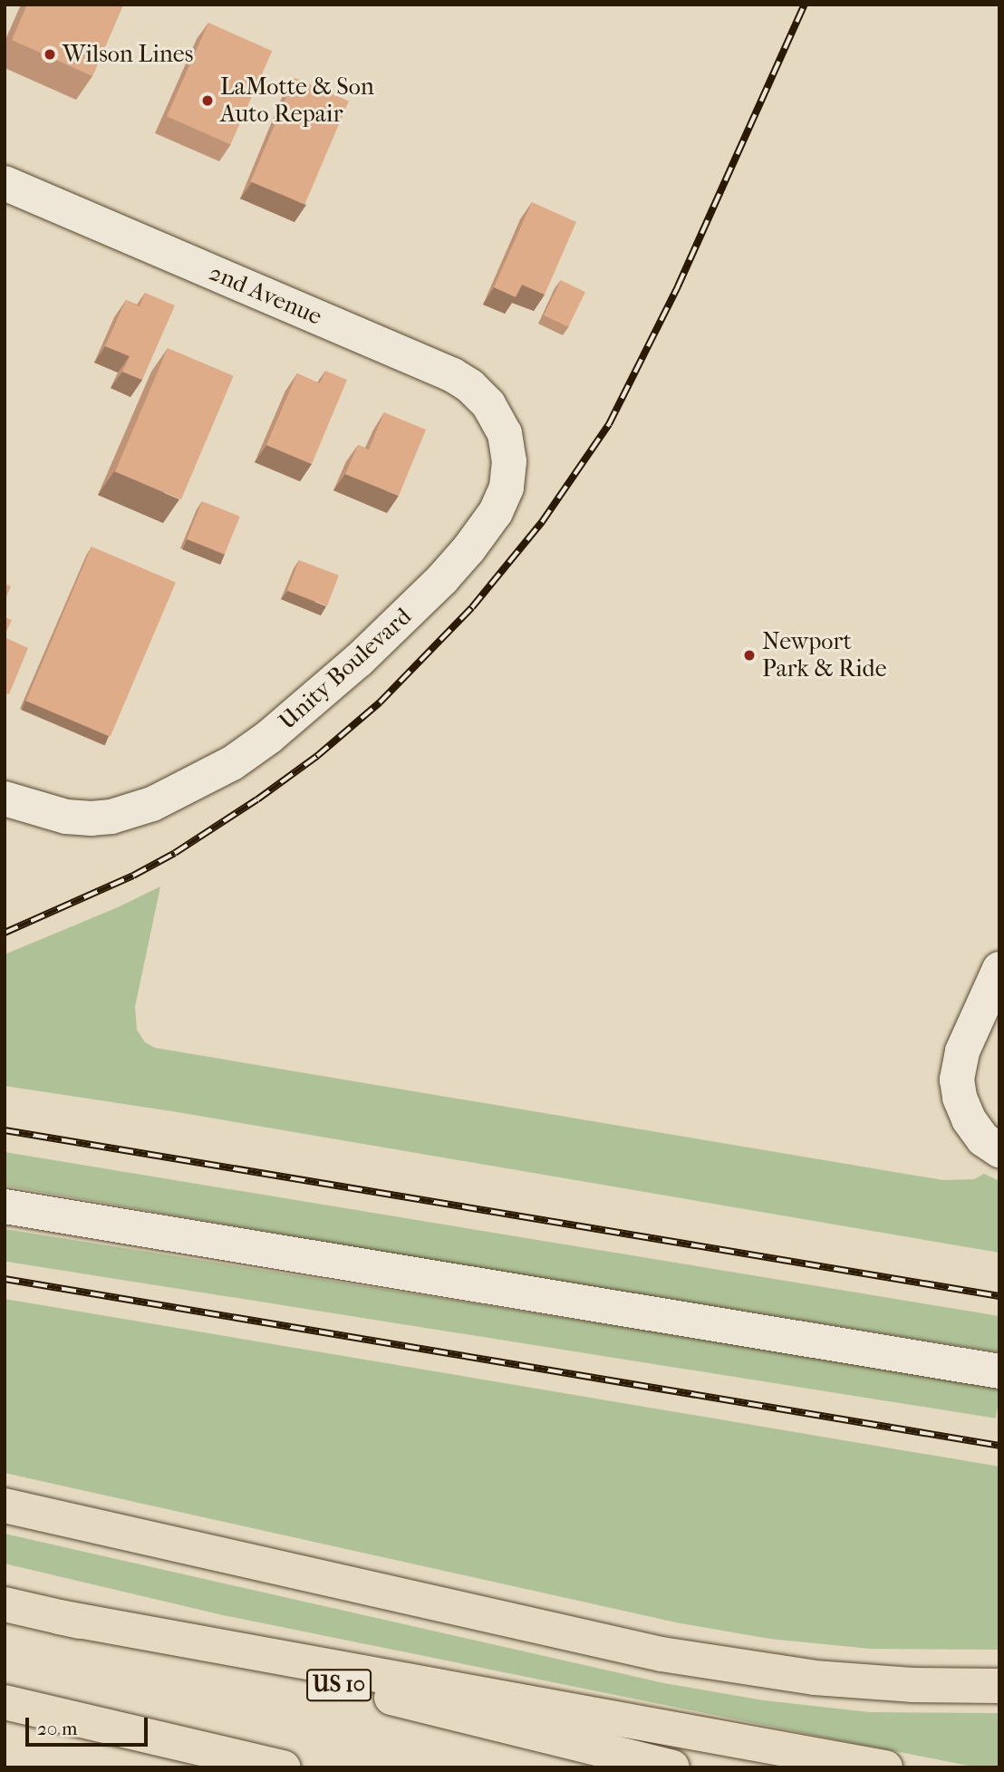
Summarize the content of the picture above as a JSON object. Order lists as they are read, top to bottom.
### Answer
{
  "streets": {
    "highway": ["US 10"],
    "street": ["2nd Avenue", "Unity Boulevard"]
  },
  "crossings": [
    ["2nd Avenue", "Unity Boulevard"]
  ],
  "places": ["Wilson Lines", "LaMotte & Son Auto Repair", "Newport Park & Ride"],
  "scale_bar": "20 m"
}
